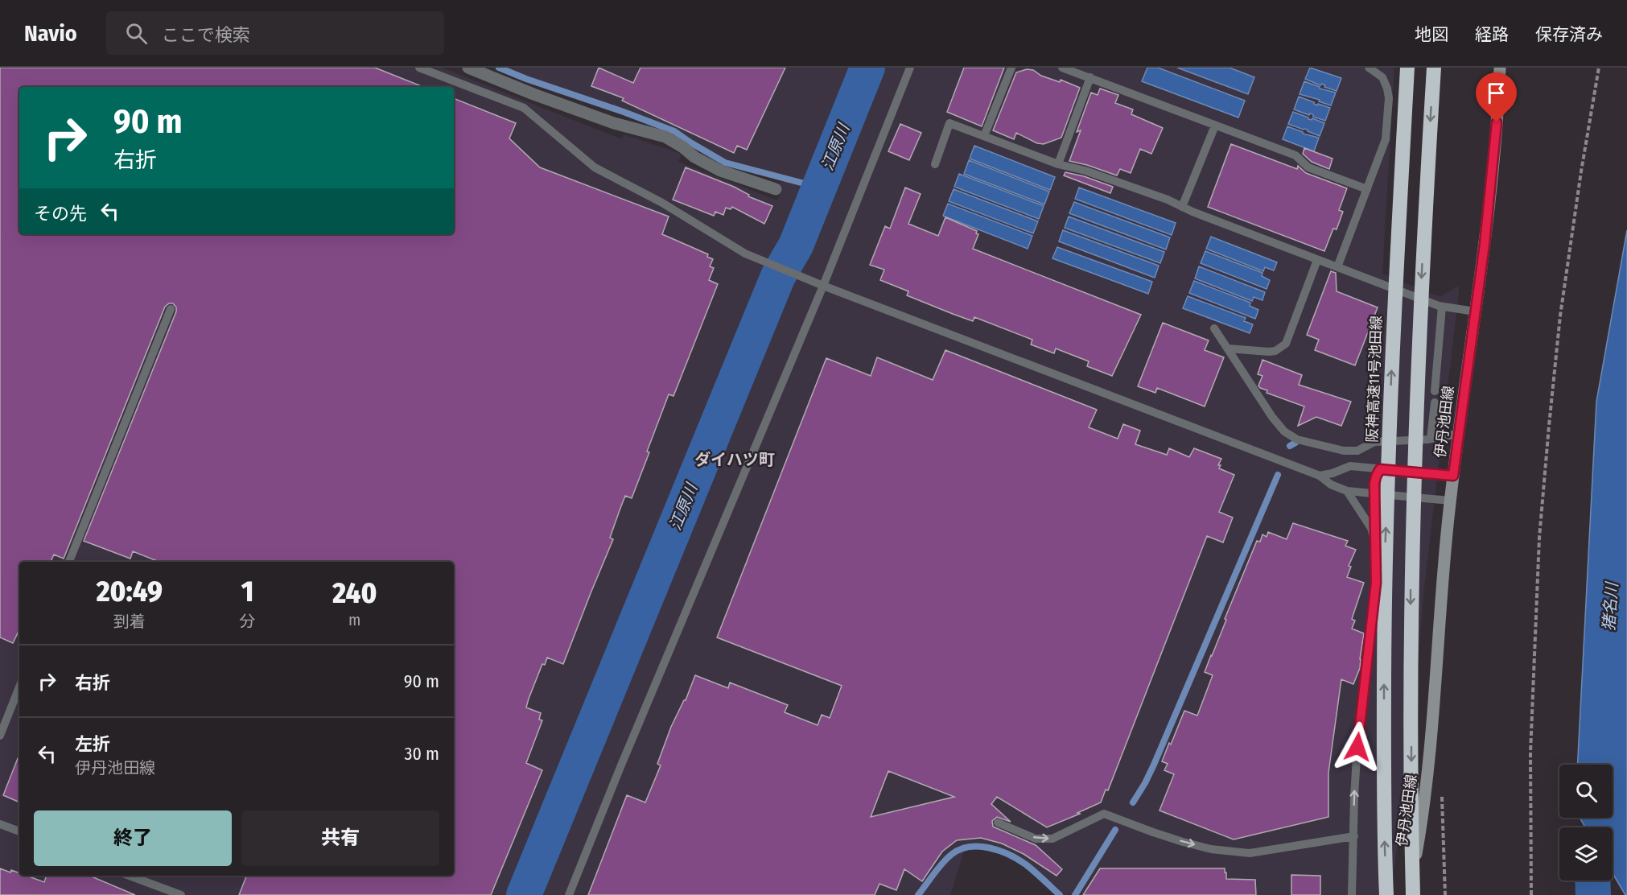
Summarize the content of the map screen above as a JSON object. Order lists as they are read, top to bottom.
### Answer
{
  "streets": {
    "highway": ["阪神高速11号池田線"],
    "main road": ["伊丹池田線"]
  },
  "districts": ["ダイハツ町"],
  "water": ["江原川", "猪名川"],
  "page": {
    "header": "Navio",
    "search": "ここで検索",
    "nav": ["地図", "経路", "保存済み"],
    "turn": ["90 m", "右折"],
    "then": "その先",
    "eta": [
      "20:49",
      "到着",
      "1",
      "分",
      "240",
      "m"
    ],
    "list": [
      {
        "name": "右折",
        "value": "90 m"
      },
      {
        "name": "左折",
        "note": "伊丹池田線",
        "value": "30 m"
      }
    ],
    "buttons": ["終了", "共有"]
  }
}
